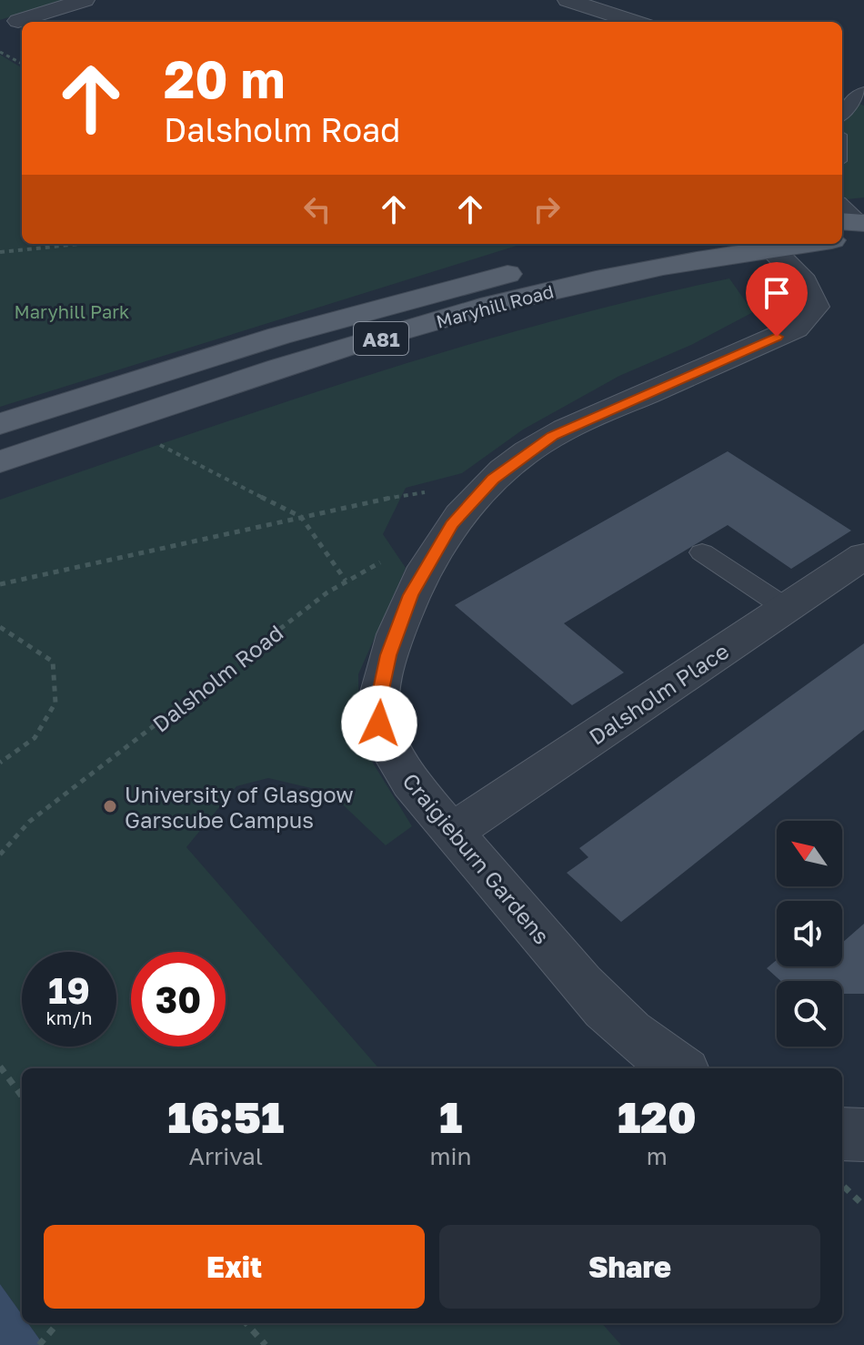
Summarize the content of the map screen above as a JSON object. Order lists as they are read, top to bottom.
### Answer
{
  "streets": {
    "main road": ["Maryhill Road", "A81"],
    "street": ["Dalsholm Place", "Craigieburn Gardens"],
    "path": ["Dalsholm Road"]
  },
  "crossings": [
    ["Dalsholm Road", "Craigieburn Gardens"],
    ["Dalsholm Place", "Craigieburn Gardens"]
  ],
  "parks": ["Maryhill Park"],
  "places": ["University of Glasgow Garscube Campus"],
  "north": "top left",
  "page": {
    "turn": ["20 m", "Dalsholm Road"],
    "speed": "19 km/h",
    "limit": "30",
    "eta": [
      "16:51",
      "Arrival",
      "1",
      "min",
      "120",
      "m"
    ],
    "buttons": ["Exit", "Share"]
  }
}
